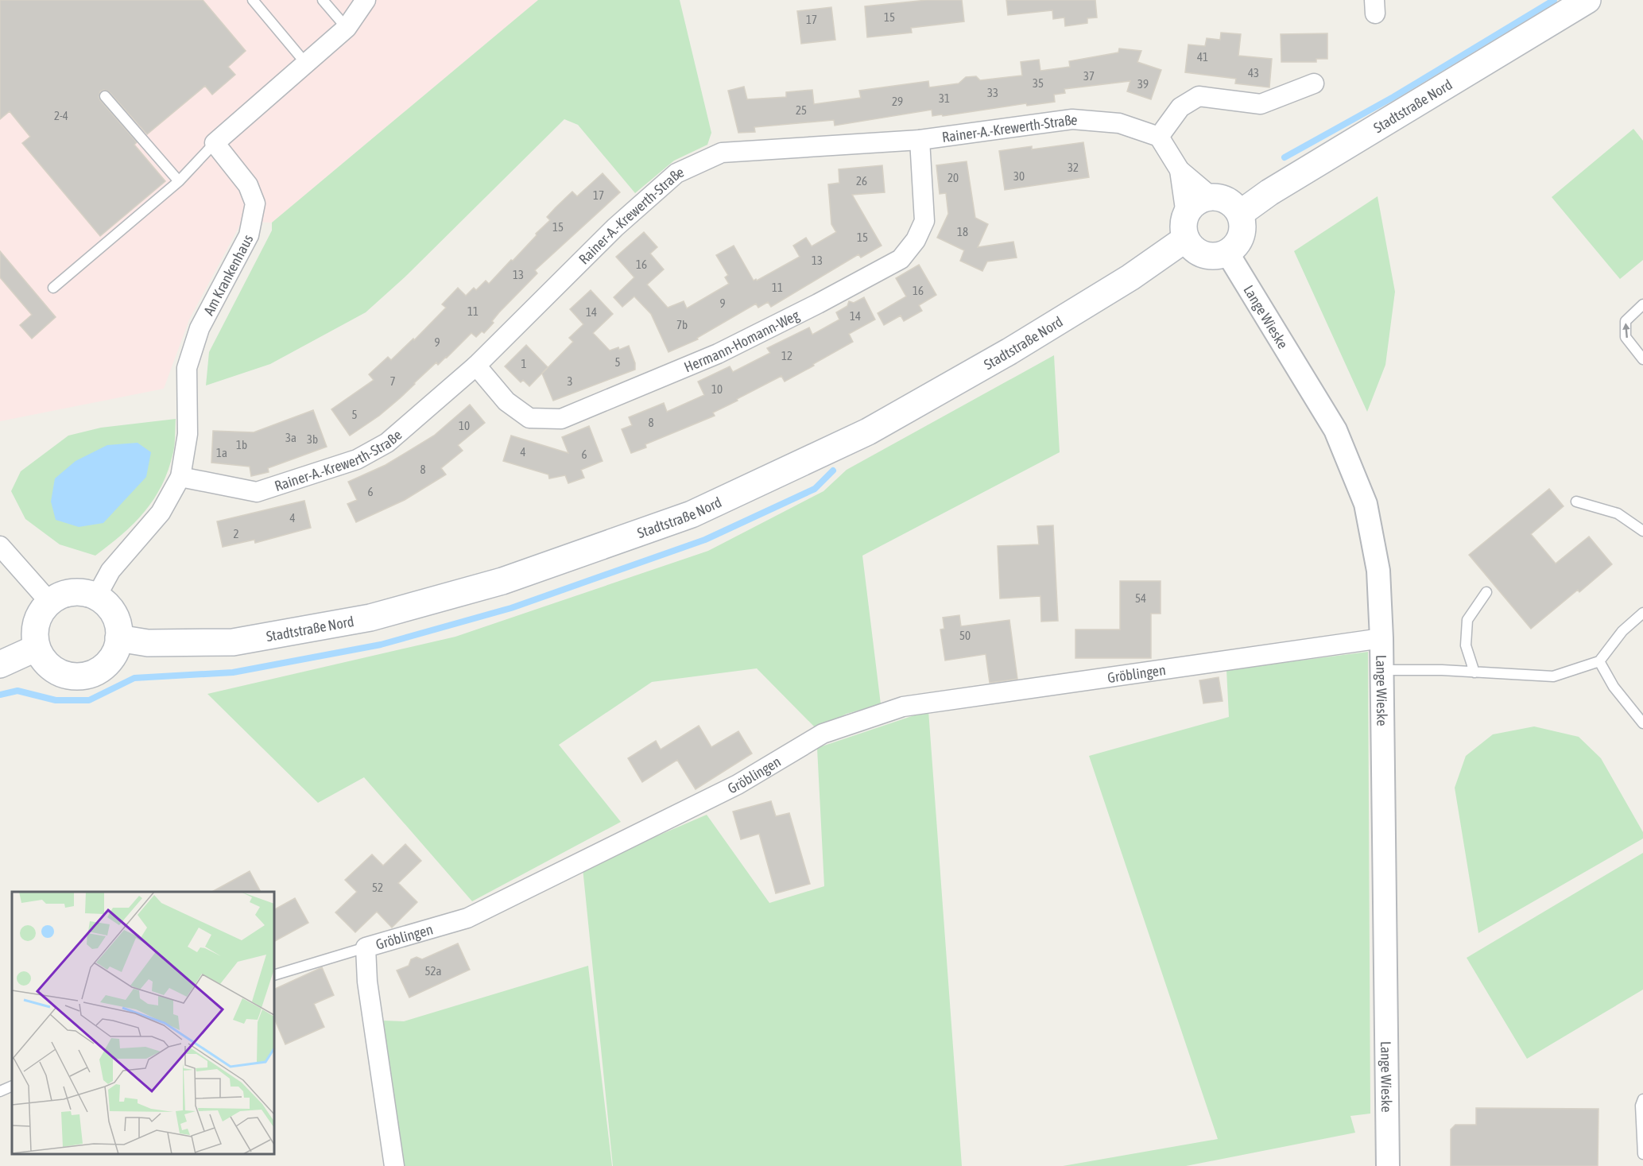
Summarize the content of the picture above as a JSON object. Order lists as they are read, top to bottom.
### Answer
{
  "streets": {
    "main road": ["Stadtstraße Nord"],
    "street": [
      "Rainer-A.-Krewerth-Straße",
      "Am Krankenhaus",
      "Lange Wieske",
      "Hermann-Homann-Weg",
      "Gröblingen"
    ]
  },
  "crossings": [
    ["Stadtstraße Nord", "Am Krankenhaus"],
    ["Stadtstraße Nord", "Lange Wieske"],
    ["Rainer-A.-Krewerth-Straße", "Am Krankenhaus"],
    ["Rainer-A.-Krewerth-Straße", "Hermann-Homann-Weg"],
    ["Lange Wieske", "Gröblingen"]
  ],
  "house_numbers": [
    "15",
    "17",
    "41",
    "43",
    "37",
    "35",
    "39",
    "33",
    "31",
    "29",
    "25",
    "2-4",
    "32",
    "30",
    "20",
    "26",
    "17",
    "15",
    "18",
    "15",
    "13",
    "16",
    "13",
    "11",
    "16",
    "9",
    "11",
    "14",
    "14",
    "7b",
    "9",
    "12",
    "5",
    "1",
    "7",
    "3",
    "10",
    "5",
    "8",
    "10",
    "3a",
    "3b",
    "1b",
    "4",
    "1a",
    "6",
    "8",
    "6",
    "4",
    "2",
    "54",
    "50",
    "52",
    "52a"
  ]
}
